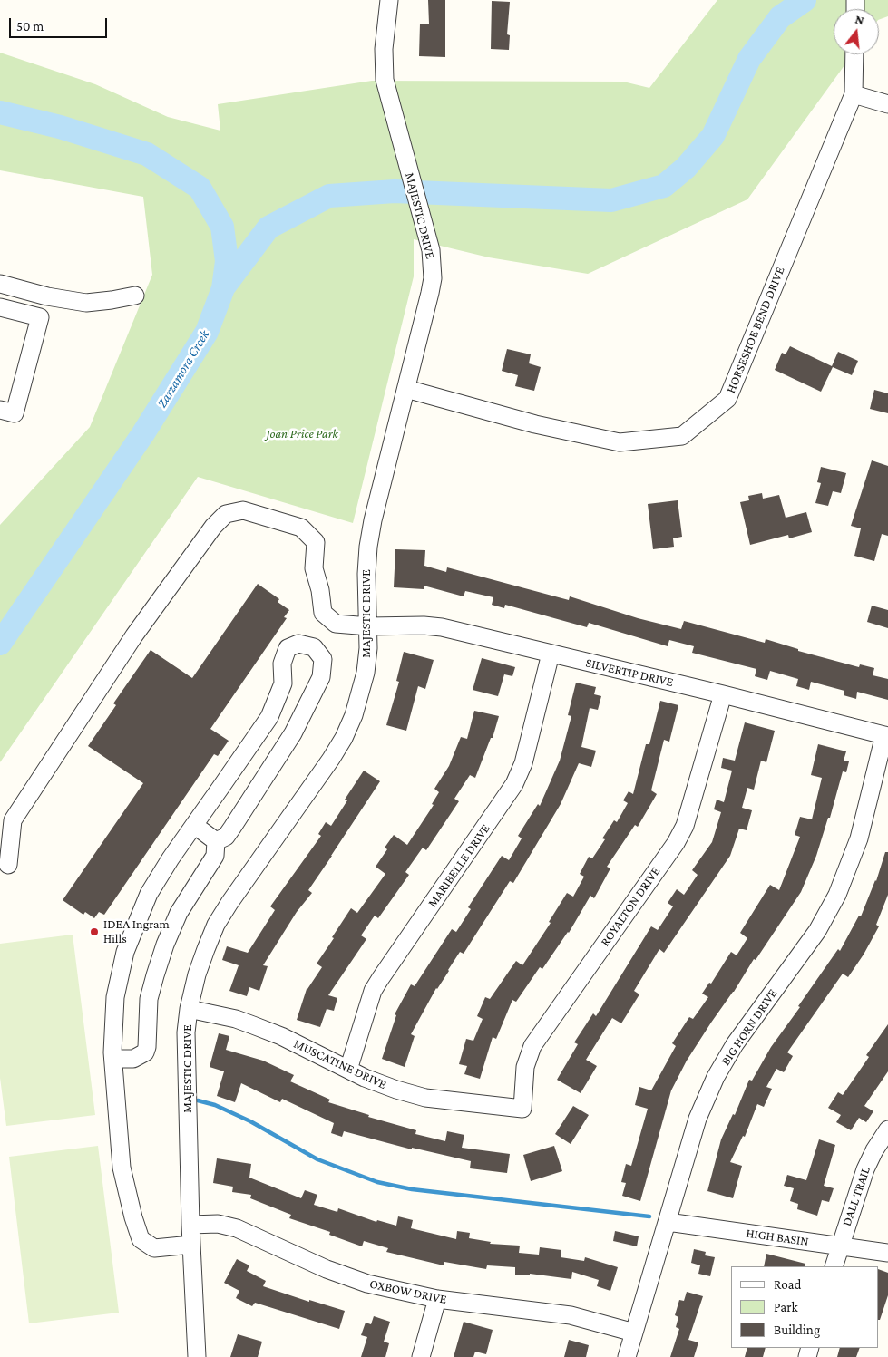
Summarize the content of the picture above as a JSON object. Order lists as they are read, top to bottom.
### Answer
{
  "streets": {
    "street": [
      "MAJESTIC DRIVE",
      "HORSESHOE BEND DRIVE",
      "SILVERTIP DRIVE",
      "MARIBELLE DRIVE",
      "ROYALTON DRIVE",
      "BIG HORN DRIVE",
      "MUSCATINE DRIVE",
      "DALL TRAIL",
      "HIGH BASIN",
      "OXBOW DRIVE"
    ]
  },
  "crossings": [
    ["MAJESTIC DRIVE", "HORSESHOE BEND DRIVE"],
    ["MAJESTIC DRIVE", "SILVERTIP DRIVE"],
    ["MAJESTIC DRIVE", "MUSCATINE DRIVE"],
    ["MAJESTIC DRIVE", "OXBOW DRIVE"],
    ["SILVERTIP DRIVE", "MARIBELLE DRIVE"],
    ["SILVERTIP DRIVE", "ROYALTON DRIVE"],
    ["SILVERTIP DRIVE", "BIG HORN DRIVE"],
    ["MARIBELLE DRIVE", "MUSCATINE DRIVE"],
    ["ROYALTON DRIVE", "MUSCATINE DRIVE"],
    ["BIG HORN DRIVE", "HIGH BASIN"],
    ["BIG HORN DRIVE", "OXBOW DRIVE"],
    ["DALL TRAIL", "HIGH BASIN"]
  ],
  "water": ["Zarzamora Creek"],
  "parks": ["Joan Price Park"],
  "places": ["IDEA Ingram Hills"],
  "legend": ["Road", "Park", "Building"],
  "scale_bar": "50 m",
  "north": "top"
}
